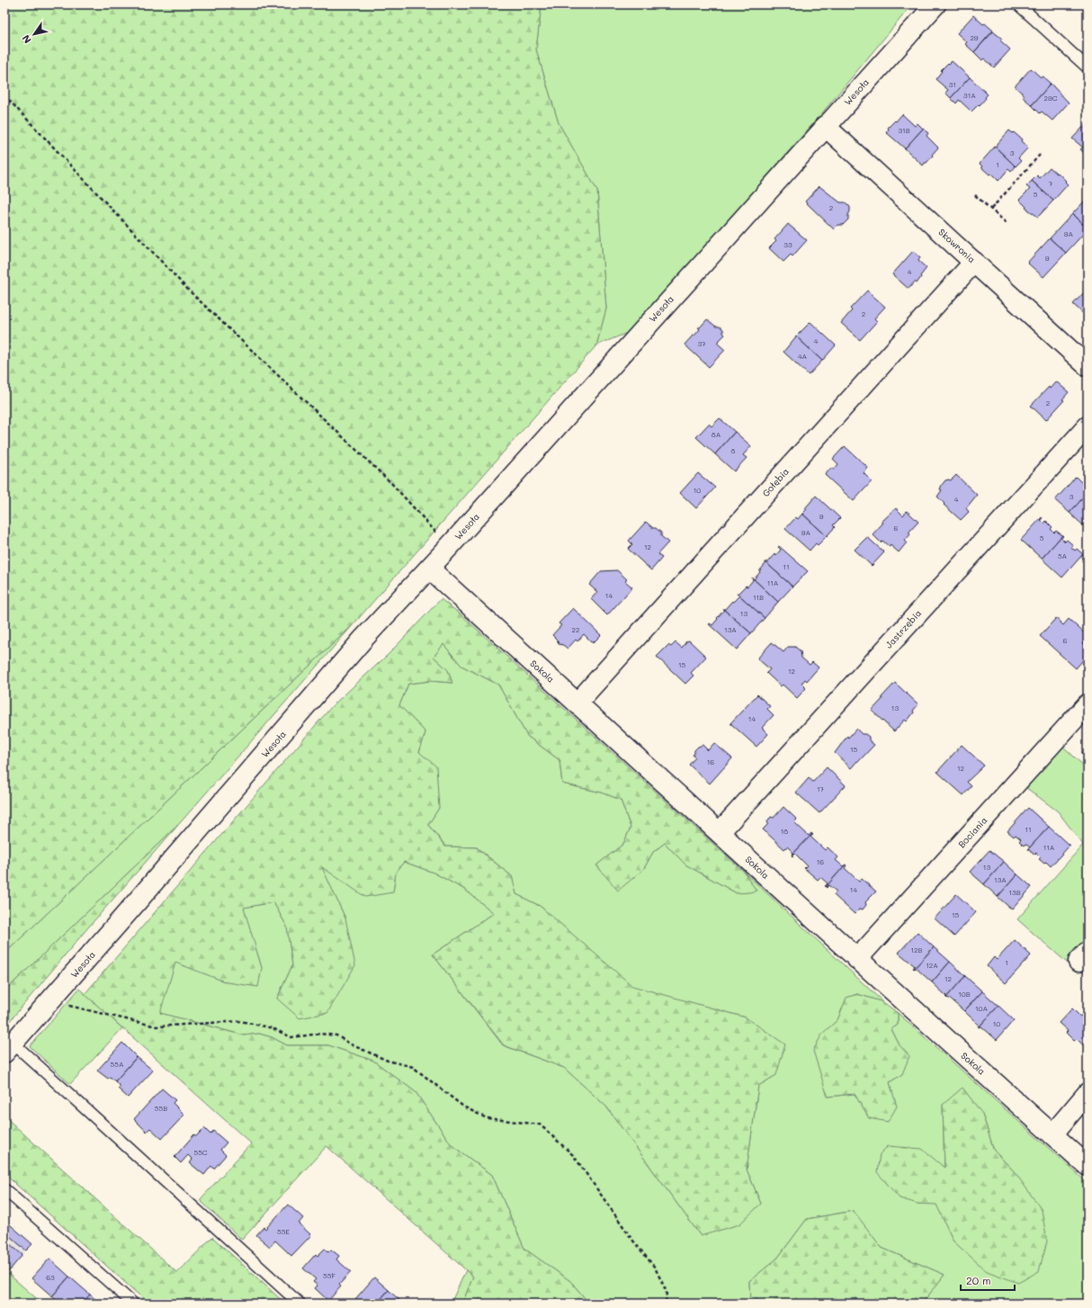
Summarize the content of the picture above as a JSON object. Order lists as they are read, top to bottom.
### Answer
{
  "streets": {
    "street": [
      "Wesoła",
      "Skowronia",
      "Gołębia",
      "Jastrzębia",
      "Sokola",
      "Bociania"
    ]
  },
  "crossings": [
    ["Wesoła", "Skowronia"],
    ["Wesoła", "Sokola"],
    ["Skowronia", "Gołębia"],
    ["Gołębia", "Sokola"],
    ["Jastrzębia", "Sokola"],
    ["Sokola", "Bociania"]
  ],
  "house_numbers": [
    "29",
    "31",
    "31A",
    "29C",
    "31B",
    "3",
    "1",
    "7",
    "5",
    "2",
    "9A",
    "33",
    "9",
    "4",
    "2",
    "4",
    "37",
    "4A",
    "2",
    "8A",
    "8",
    "10",
    "3",
    "4",
    "9",
    "6",
    "9A",
    "5",
    "12",
    "5A",
    "11",
    "11A",
    "14",
    "11B",
    "13",
    "22",
    "13A",
    "6",
    "15",
    "12",
    "13",
    "14",
    "15",
    "16",
    "12",
    "17",
    "11",
    "18",
    "11A",
    "16",
    "13",
    "13A",
    "14",
    "13B",
    "15",
    "12B",
    "1",
    "12A",
    "12",
    "10B",
    "10A",
    "10",
    "55A",
    "55B",
    "55C",
    "55E",
    "55F",
    "63"
  ],
  "scale_bar": "20 m",
  "north": "bottom left"
}
